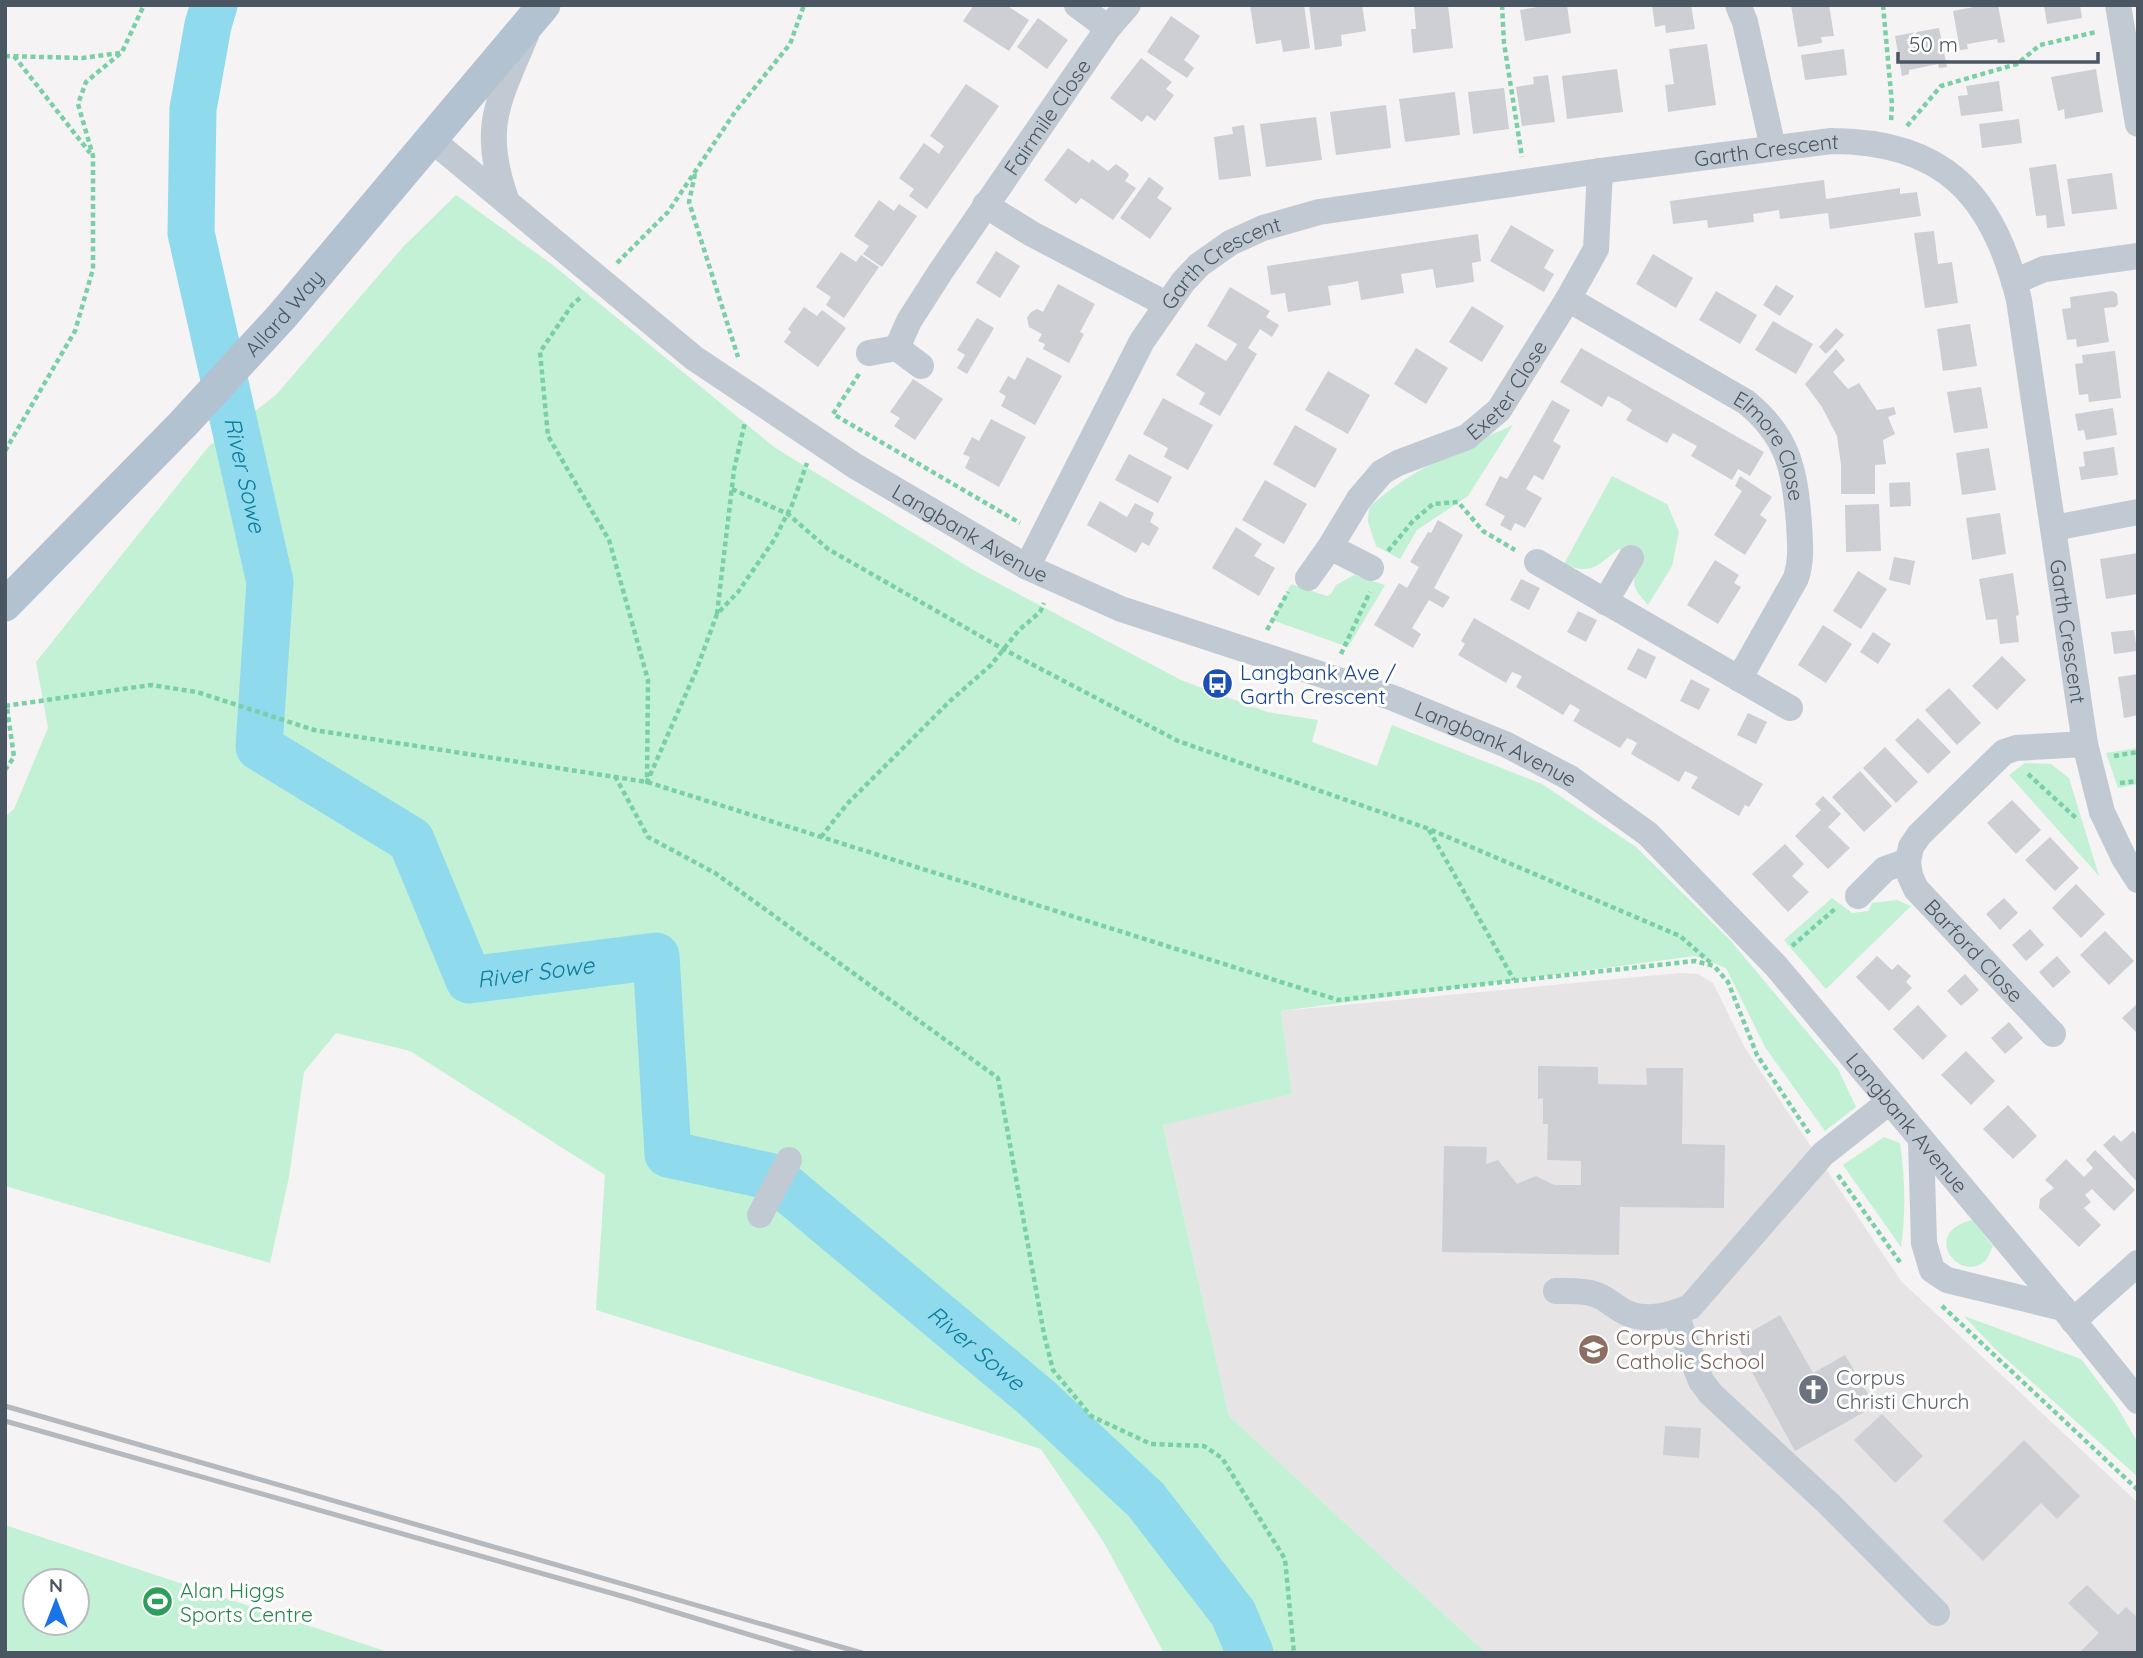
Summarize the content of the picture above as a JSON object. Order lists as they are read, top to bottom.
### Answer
{
  "streets": {
    "main road": ["Allard Way"],
    "street": [
      "Fairmile Close",
      "Garth Crescent",
      "Exeter Close",
      "Elmore Close",
      "Langbank Avenue",
      "Barford Close"
    ]
  },
  "crossings": [
    ["Garth Crescent", "Exeter Close"],
    ["Garth Crescent", "Langbank Avenue"],
    ["Allard Way", "Langbank Avenue"],
    ["Exeter Close", "Elmore Close"]
  ],
  "water": ["River Sowe"],
  "places": {
    "bus stop": ["Langbank Ave / Garth Crescent"],
    "school or university": ["Corpus Christi Catholic School"],
    "church": ["Corpus Christi Church"],
    "sports": ["Alan Higgs Sports Centre"]
  },
  "scale_bar": "50 m",
  "north": "top"
}
